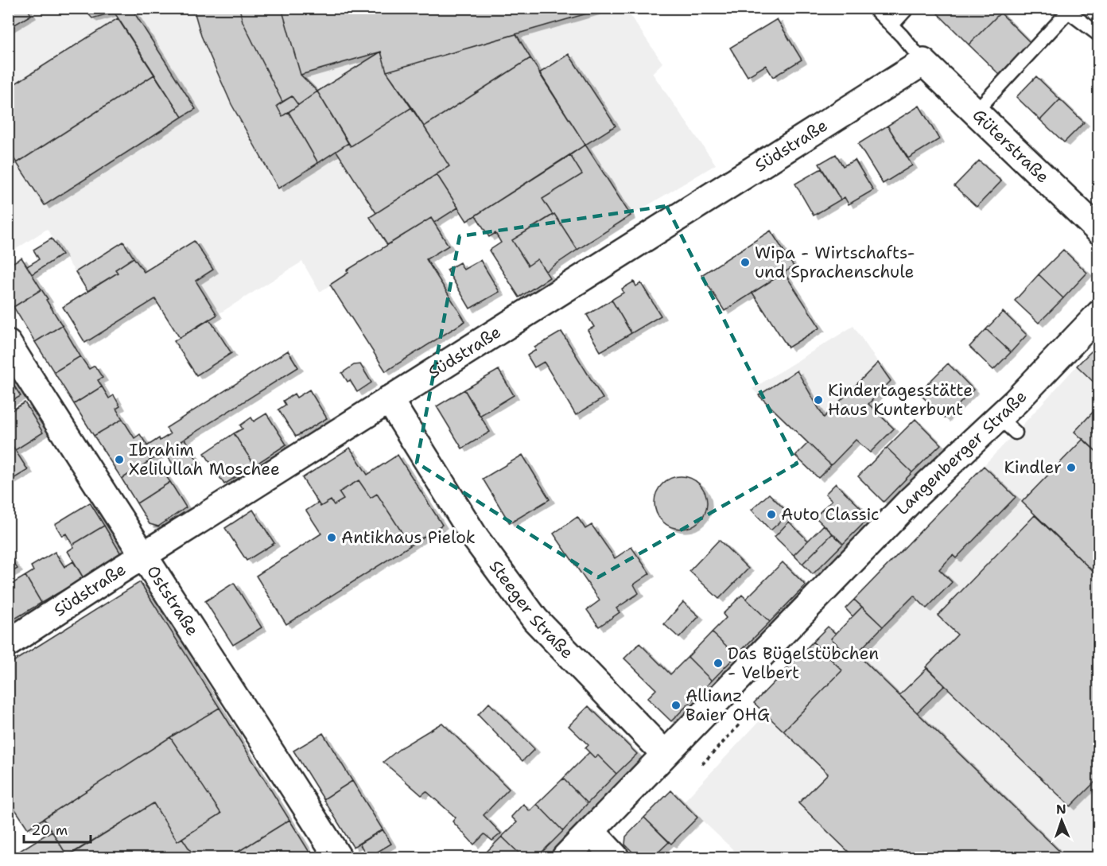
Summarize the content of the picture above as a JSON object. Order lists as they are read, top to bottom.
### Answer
{
  "streets": {
    "street": [
      "Südstraße",
      "Güterstraße",
      "Langenberger Straße",
      "Oststraße",
      "Steeger Straße"
    ]
  },
  "crossings": [
    ["Südstraße", "Güterstraße"],
    ["Südstraße", "Oststraße"],
    ["Südstraße", "Steeger Straße"],
    ["Langenberger Straße", "Steeger Straße"]
  ],
  "places": [
    "Wipa - Wirtschafts- und Sprachenschule",
    "Kindertagesstätte Haus Kunterbunt",
    "Ibrahim Xelilullah Moschee",
    "Kindler",
    "Auto Classic",
    "Antikhaus Pielok",
    "Das Bügelstübchen - Velbert",
    "Allianz Baier OHG"
  ],
  "scale_bar": "20 m",
  "north": "top"
}
